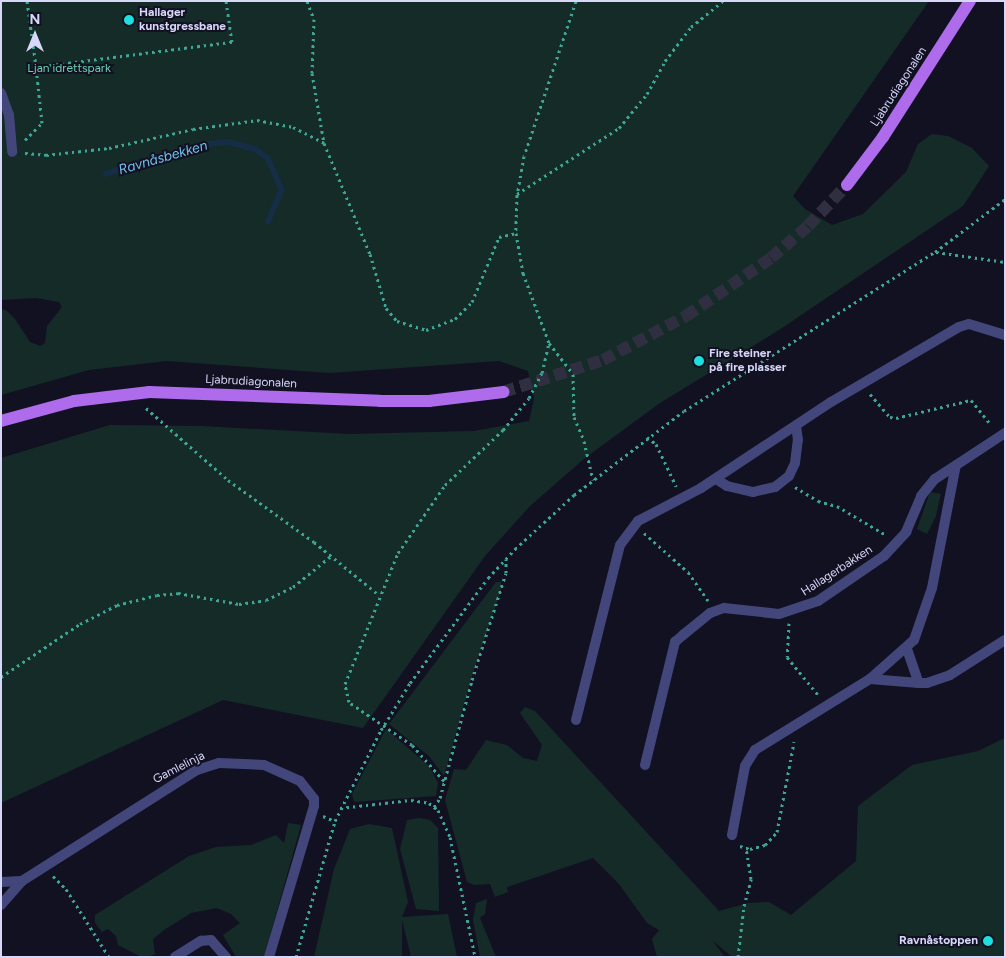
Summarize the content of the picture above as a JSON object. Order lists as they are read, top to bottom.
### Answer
{
  "streets": {
    "main road": ["Ljabrudiagonalen"],
    "lane": ["Hallagerbakken", "Gamlelinja"]
  },
  "water": ["Ravnåsbekken"],
  "parks": ["Ljan idrettspark"],
  "places": ["Hallager kunstgressbane", "Fire steiner på fire plasser", "Ravnåstoppen"],
  "north": "top"
}
